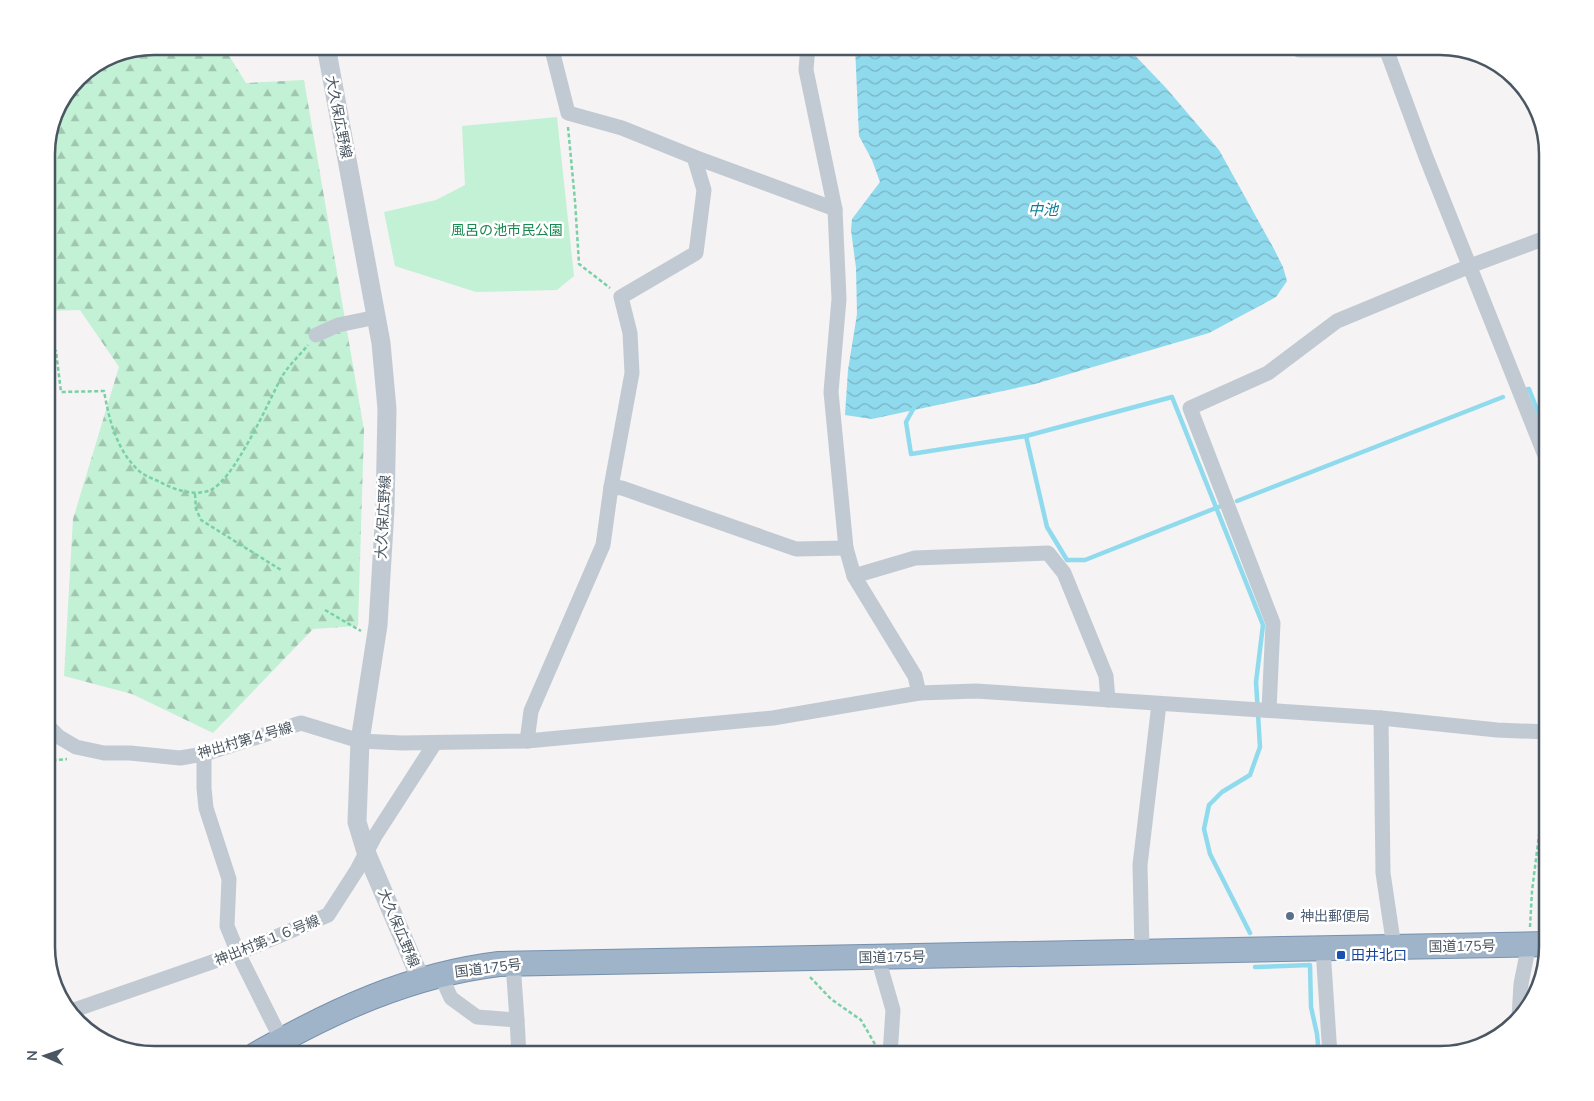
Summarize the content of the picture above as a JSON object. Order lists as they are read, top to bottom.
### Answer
{
  "streets": {
    "highway": ["国道175号"],
    "street": ["大久保広野線", "神出村第４号線", "神出村第１６号線"]
  },
  "crossings": [
    ["大久保広野線", "神出村第４号線"],
    ["大久保広野線", "神出村第１６号線"],
    ["大久保広野線", "国道175号"],
    ["神出村第４号線", "神出村第１６号線"]
  ],
  "water": ["中池"],
  "parks": ["風呂の池市民公園"],
  "places": {
    "other": ["神出郵便局"],
    "transit": ["田井北口"]
  },
  "north": "left"
}
